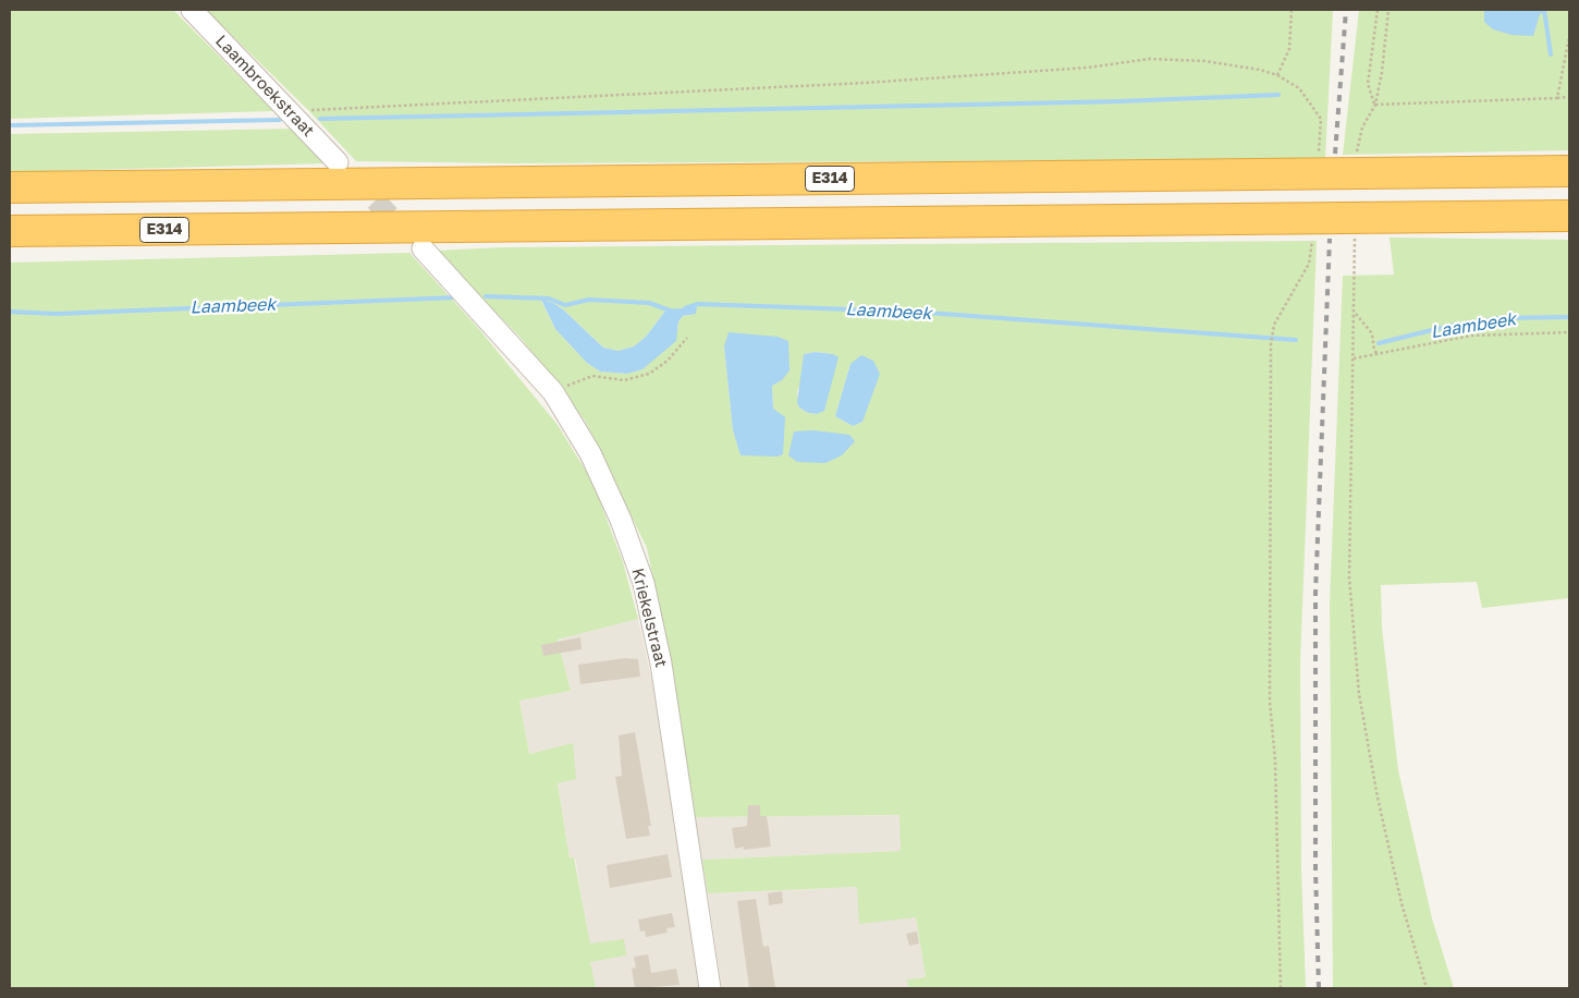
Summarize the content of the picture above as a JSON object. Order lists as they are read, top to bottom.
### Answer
{
  "streets": {
    "highway": ["E314"],
    "street": ["Laambroekstraat", "Kriekelstraat"]
  },
  "water": ["Laambeek"]
}
